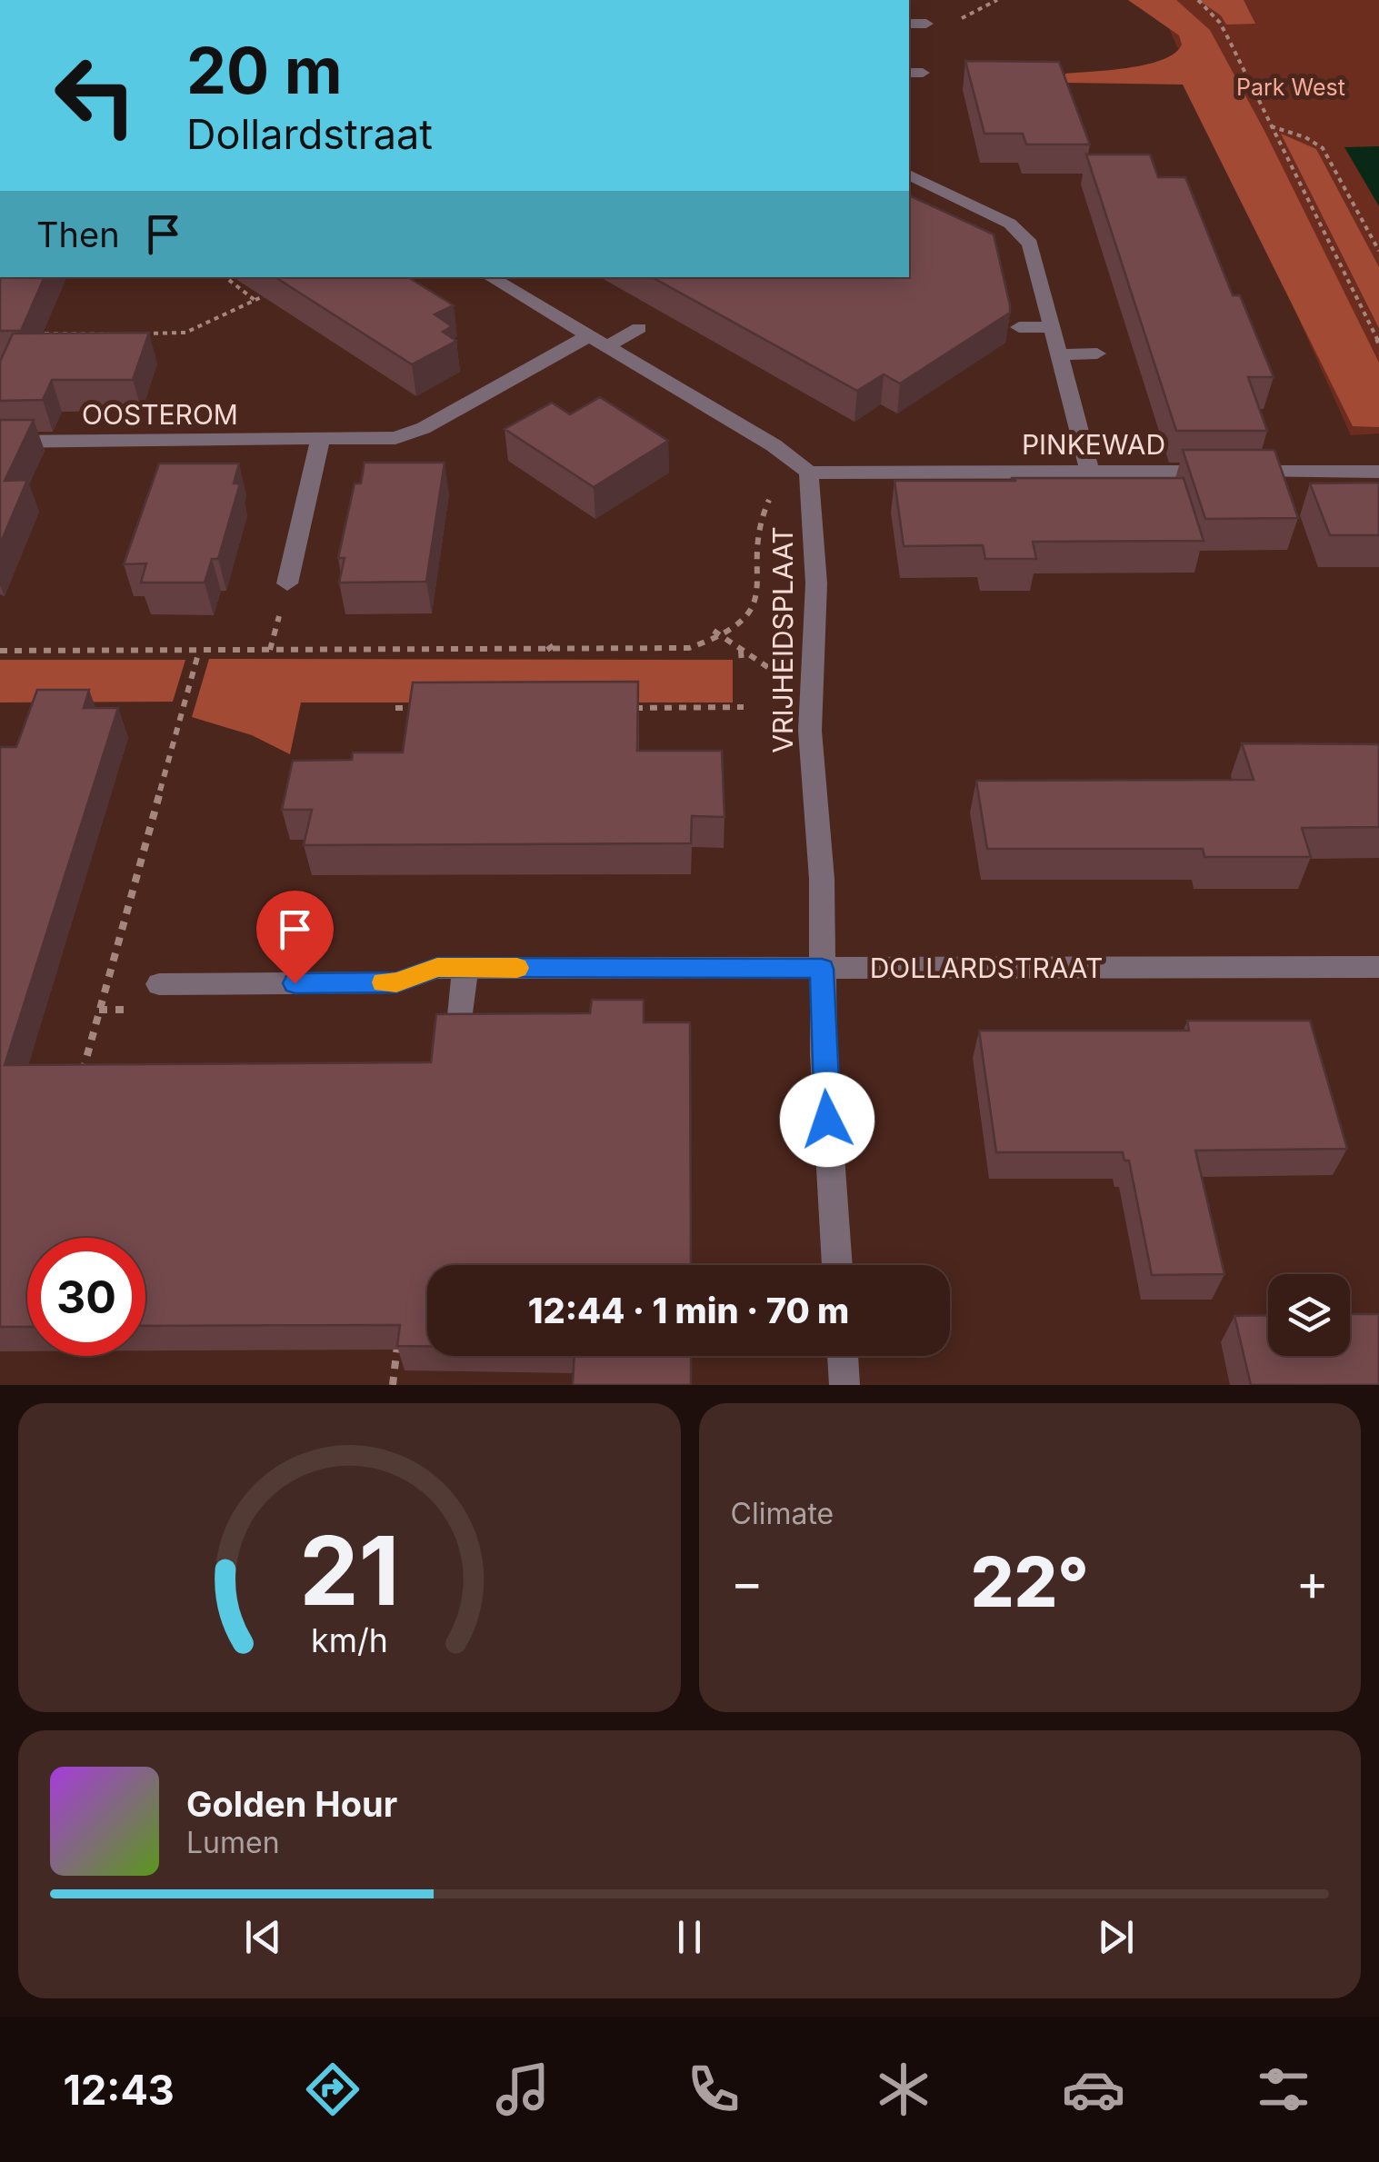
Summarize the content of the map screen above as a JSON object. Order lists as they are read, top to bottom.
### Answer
{
  "streets": {
    "street": [
      "OOSTEROM",
      "PINKEWAD",
      "VRIJHEIDSPLAAT",
      "DOLLARDSTRAAT"
    ]
  },
  "crossings": [
    ["PINKEWAD", "VRIJHEIDSPLAAT"],
    ["VRIJHEIDSPLAAT", "DOLLARDSTRAAT"]
  ],
  "parks": ["Park West"],
  "page": {
    "turn": ["20 m", "Dollardstraat"],
    "then": "Then",
    "limit": "30",
    "trip": "12:44 · 1 min · 70 m",
    "tile": "Climate",
    "heat": ["−", "22°", "+"],
    "song": ["Golden Hour", "Lumen"],
    "tabs": "12:43",
    "gauge": ["21", "km/h"]
  }
}
